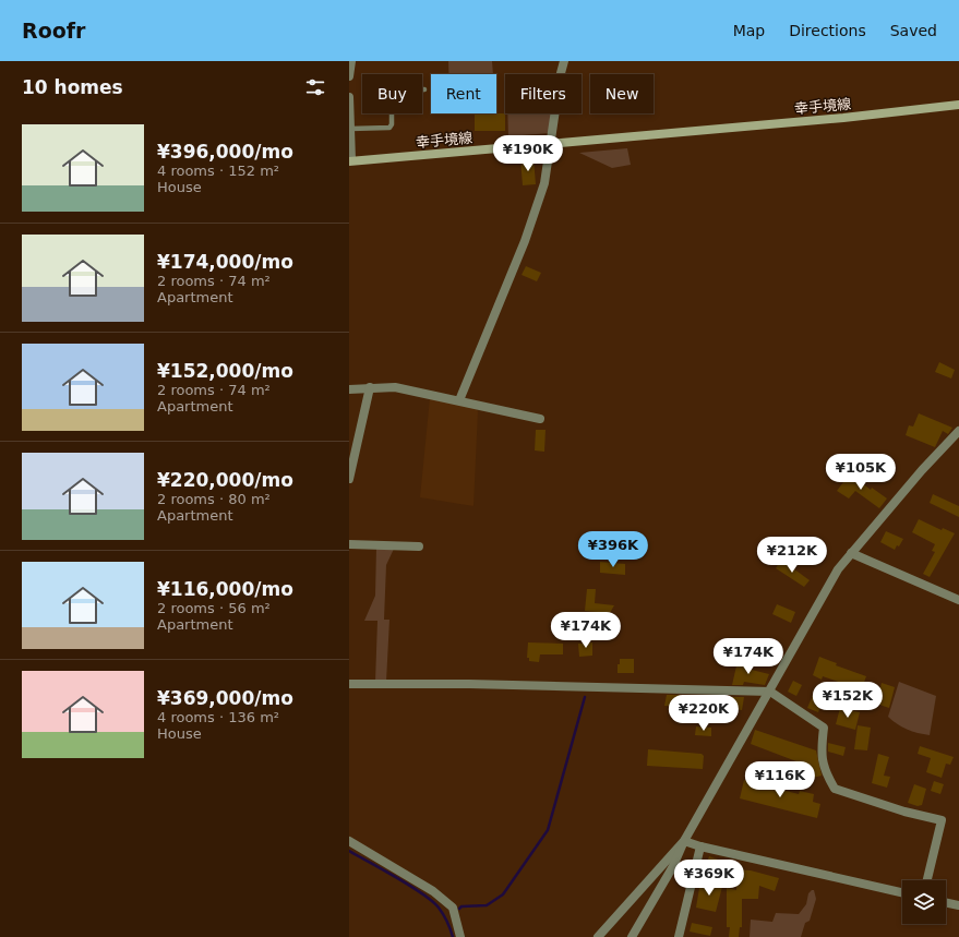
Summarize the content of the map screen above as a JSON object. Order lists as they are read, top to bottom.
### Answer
{
  "streets": {
    "main road": ["幸手境線"]
  },
  "page": {
    "header": "Roofr",
    "nav": ["Map", "Directions", "Saved"],
    "heading": "10 homes",
    "chip": [
      "Buy",
      "Rent",
      "Filters",
      "New"
    ],
    "list": [
      {
        "name": "¥396,000/mo",
        "note": "4 rooms · 152 m² · House"
      },
      {
        "name": "¥174,000/mo",
        "note": "2 rooms · 74 m² · Apartment"
      },
      {
        "name": "¥152,000/mo",
        "note": "2 rooms · 74 m² · Apartment"
      },
      {
        "name": "¥220,000/mo",
        "note": "2 rooms · 80 m² · Apartment"
      },
      {
        "name": "¥116,000/mo",
        "note": "2 rooms · 56 m² · Apartment"
      },
      {
        "name": "¥369,000/mo",
        "note": "4 rooms · 136 m² · House"
      }
    ],
    "price": [
      "¥190K",
      "¥105K",
      "¥396K",
      "¥212K",
      "¥174K",
      "¥174K",
      "¥152K",
      "¥220K",
      "¥116K",
      "¥369K"
    ]
  }
}
